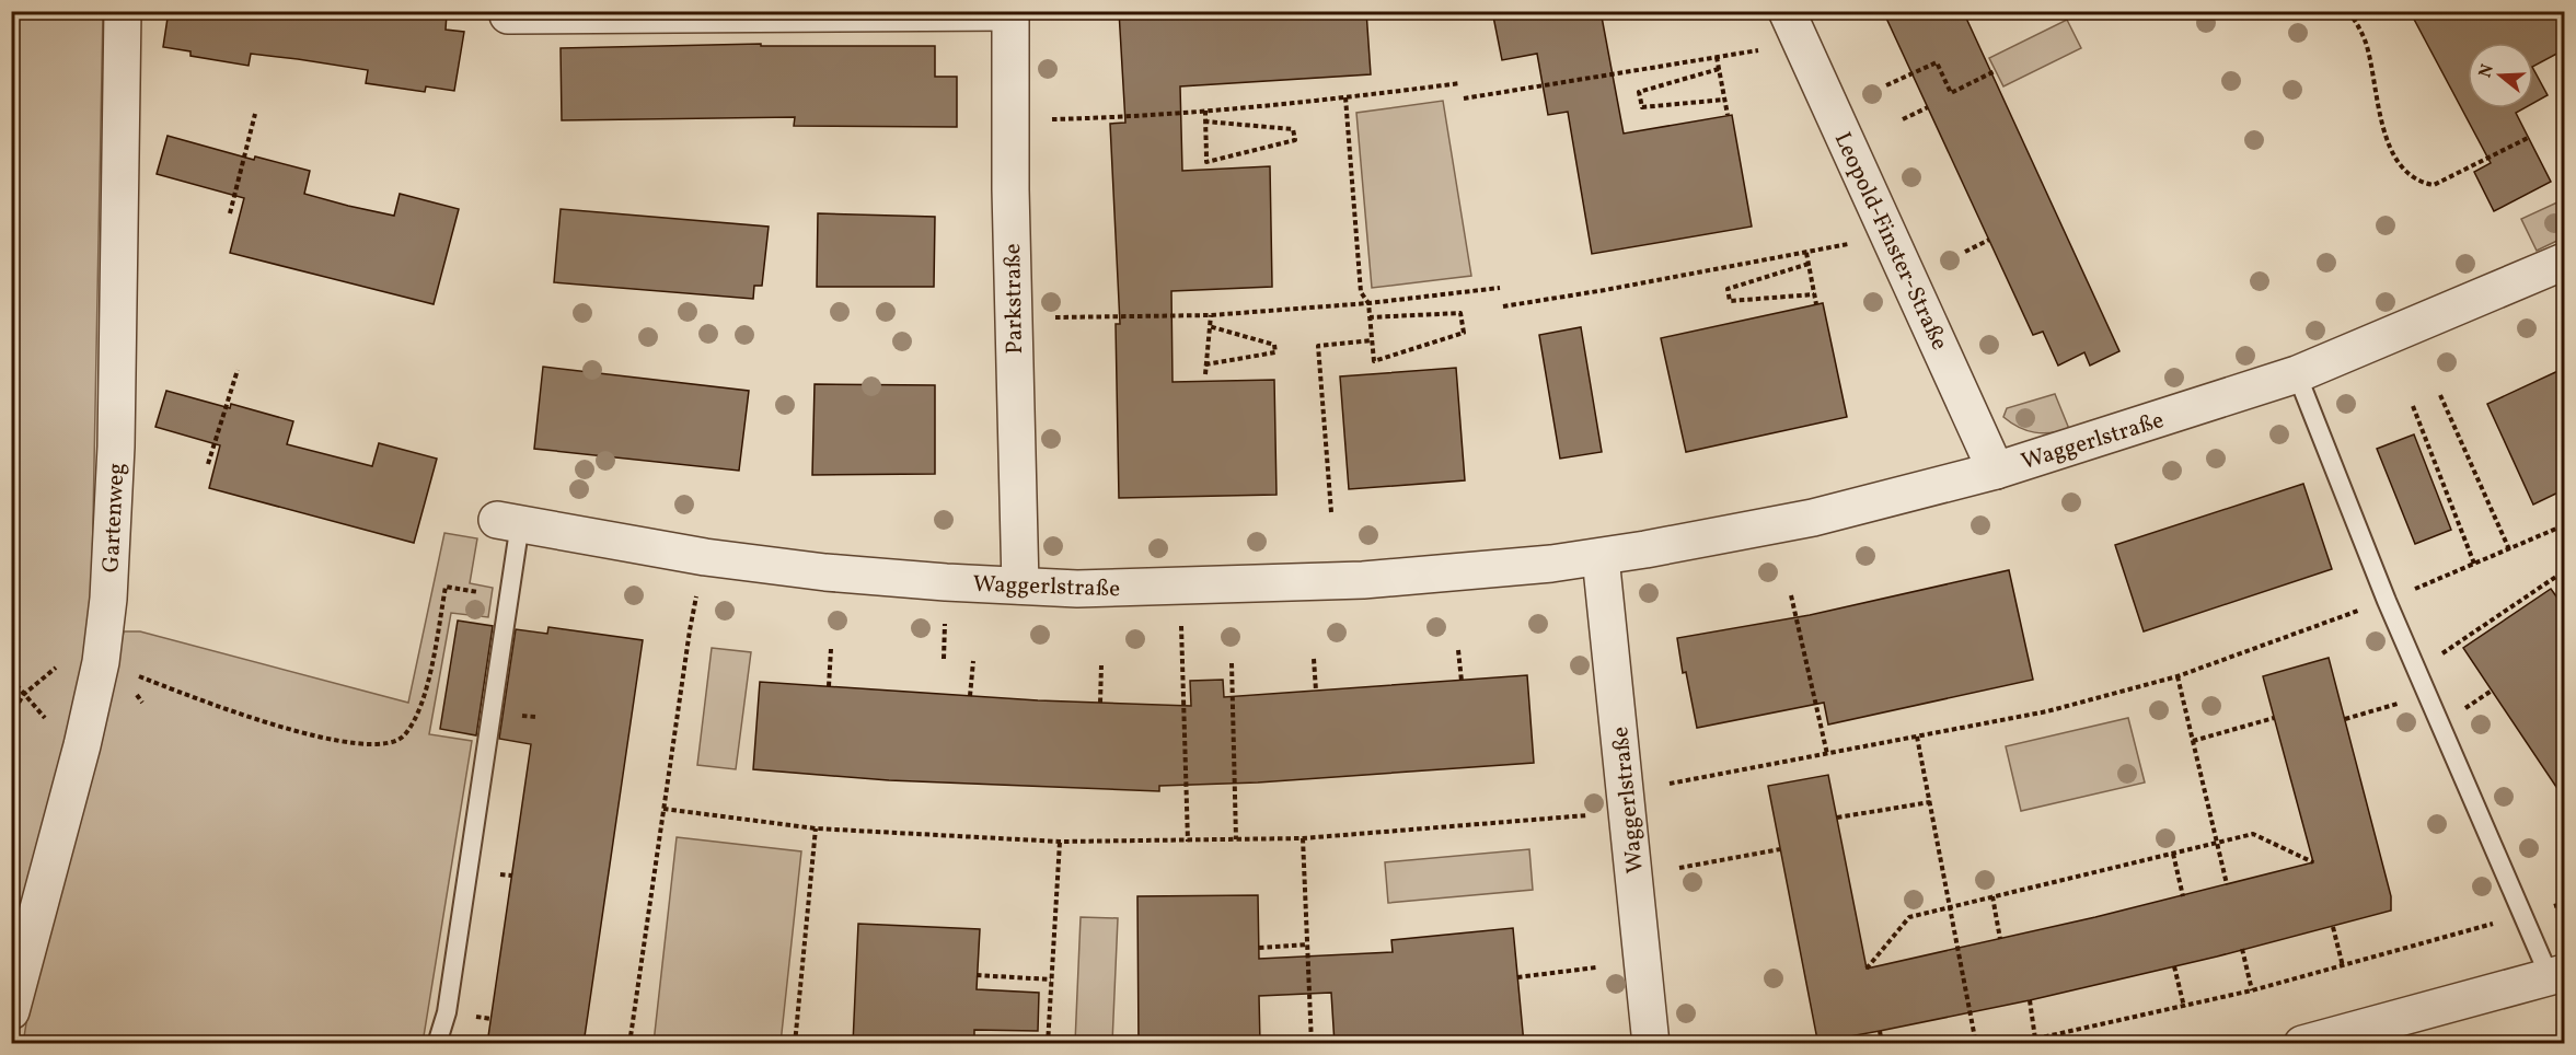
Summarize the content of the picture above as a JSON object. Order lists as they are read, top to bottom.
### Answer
{
  "streets": {
    "street": [
      "Leopold-Finster-Straße",
      "Parkstraße",
      "Waggerlstraße",
      "Gartenweg"
    ]
  },
  "crossings": [
    ["Leopold-Finster-Straße", "Waggerlstraße"],
    ["Parkstraße", "Waggerlstraße"]
  ],
  "north": "left"
}
